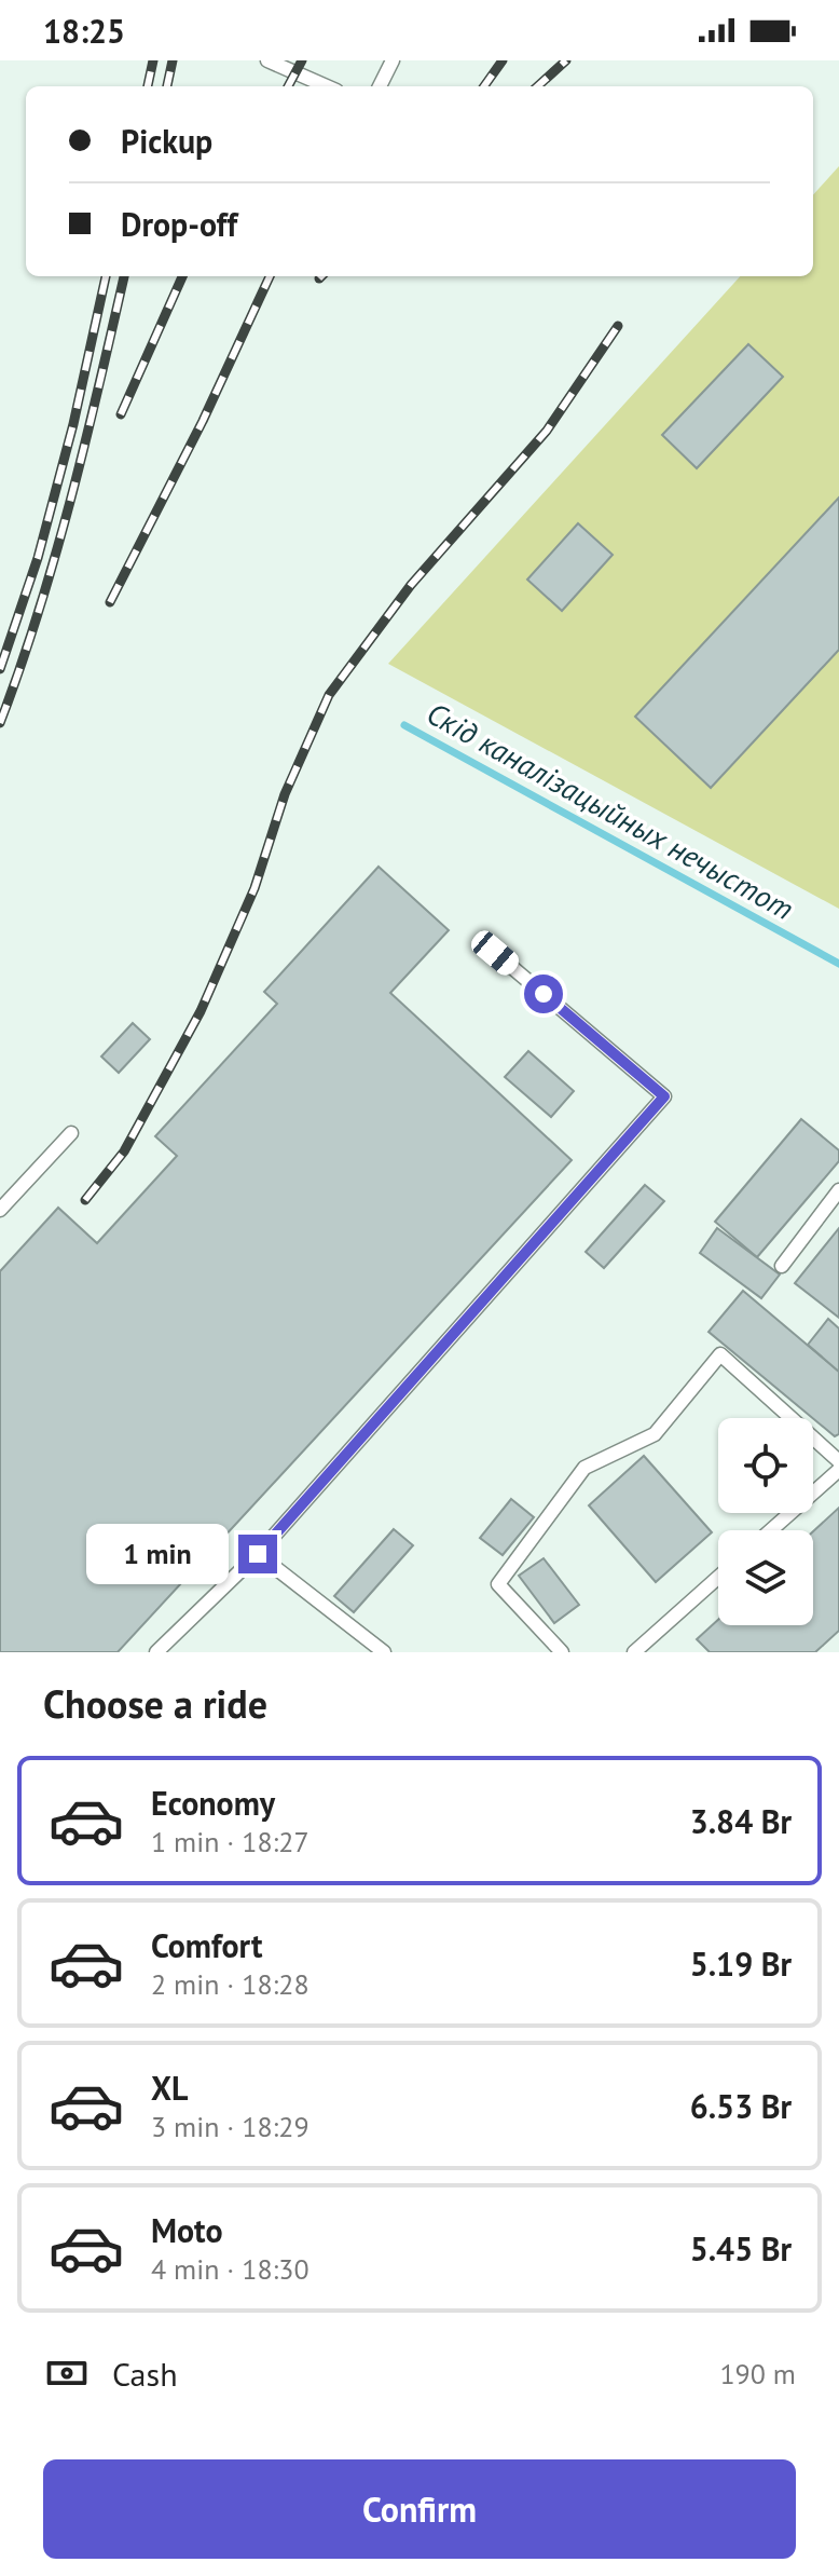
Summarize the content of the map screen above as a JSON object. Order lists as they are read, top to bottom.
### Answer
{
  "water": ["Скід каналізацыйных нечыстот"],
  "page": {
    "status": "18:25",
    "banner": ["Pickup", "Drop-off"],
    "bubble": "1 min",
    "heading": "Choose a ride",
    "list": [
      {
        "name": "Economy",
        "note": "1 min · 18:27",
        "value": "3.84 Br"
      },
      {
        "name": "Comfort",
        "note": "2 min · 18:28",
        "value": "5.19 Br"
      },
      {
        "name": "XL",
        "note": "3 min · 18:29",
        "value": "6.53 Br"
      },
      {
        "name": "Moto",
        "note": "4 min · 18:30",
        "value": "5.45 Br"
      }
    ],
    "pay": ["Cash", "190 m"],
    "buttons": "Confirm"
  }
}
